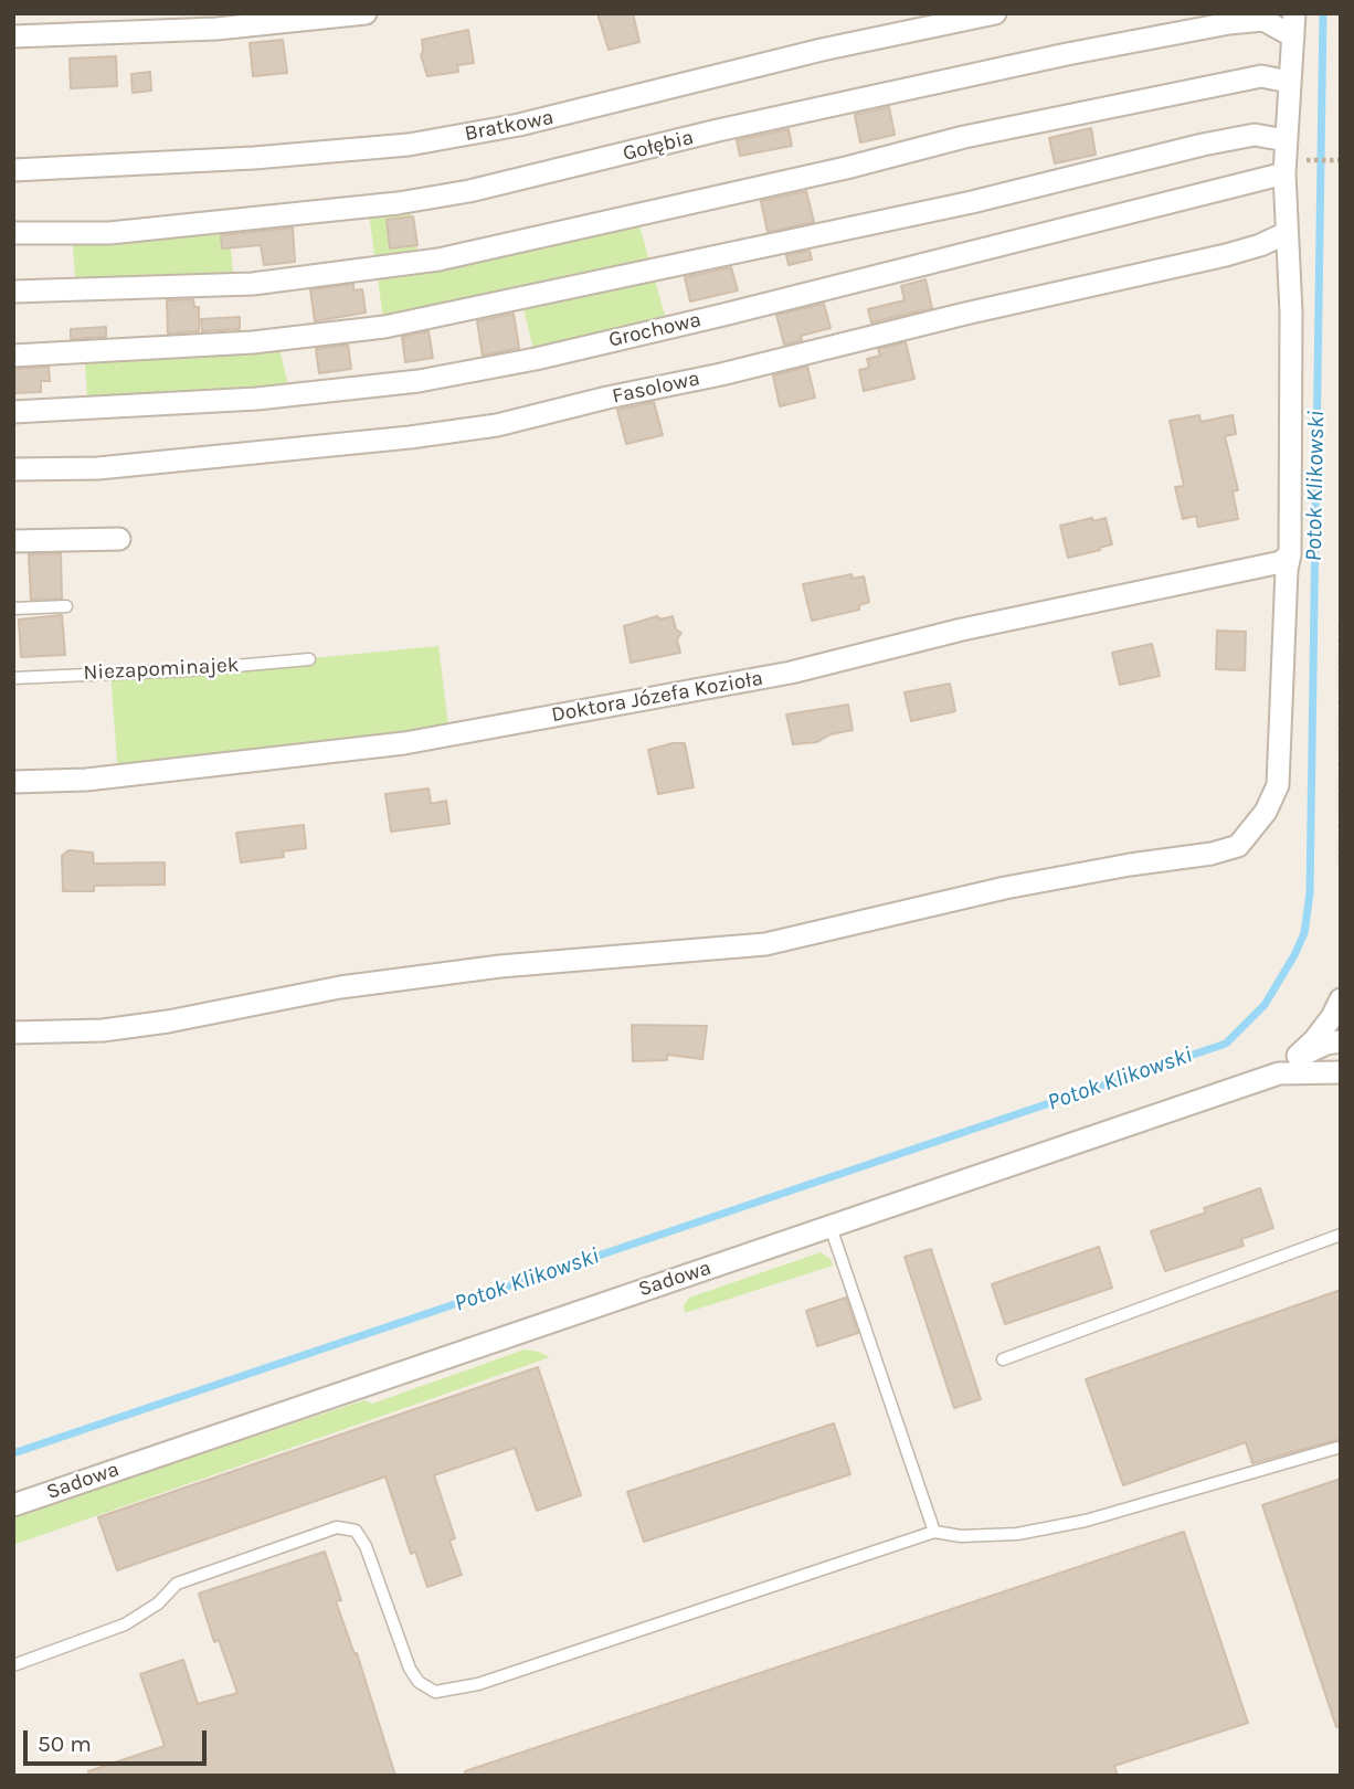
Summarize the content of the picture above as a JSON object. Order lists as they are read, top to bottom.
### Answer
{
  "streets": {
    "street": [
      "Bratkowa",
      "Gołębia",
      "Grochowa",
      "Fasolowa",
      "Doktora Józefa Kozioła",
      "Sadowa"
    ],
    "lane": ["Niezapominajek"]
  },
  "water": ["Potok Klikowski"],
  "scale_bar": "50 m"
}
